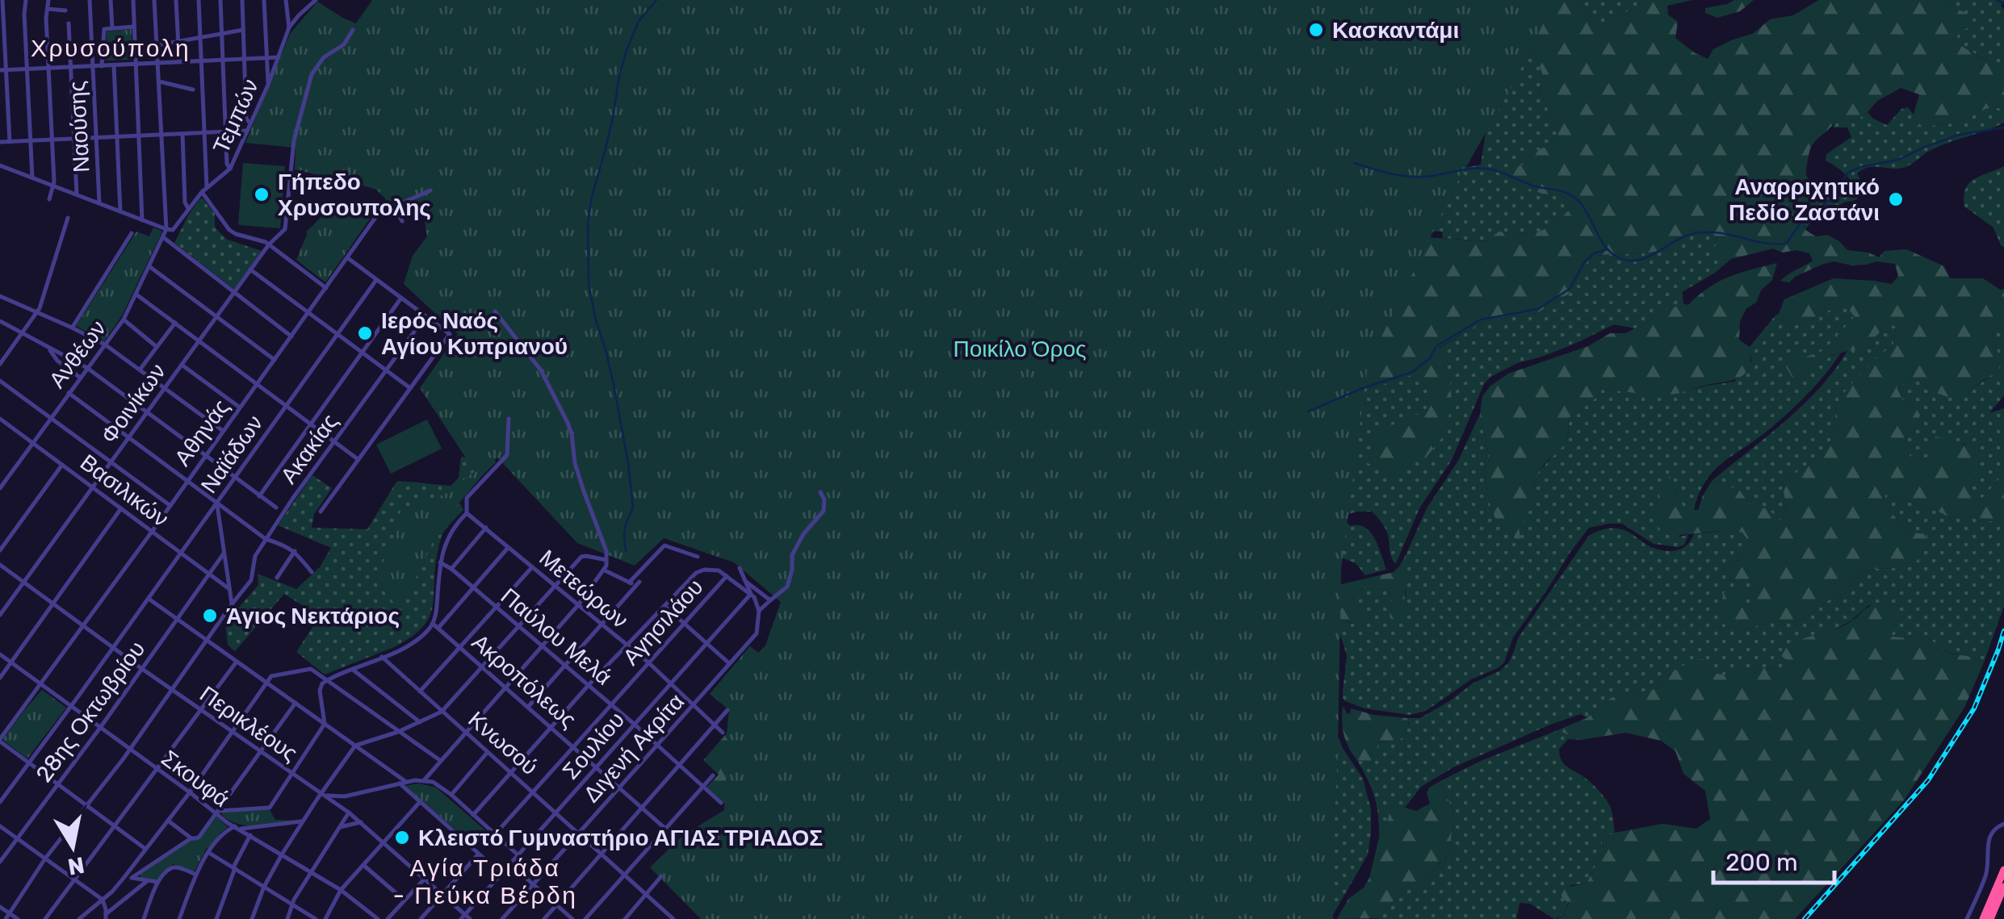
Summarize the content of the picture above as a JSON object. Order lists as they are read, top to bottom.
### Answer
{
  "streets": {
    "street": [
      "Τεμπών",
      "Ναούσης",
      "Ανθέων",
      "Φοινίκων",
      "Αθηνάς",
      "Ακακίας",
      "Ναϊάδων",
      "Βασιλικών",
      "Μετεώρων",
      "Αγησιλάου",
      "Παύλου Μελά",
      "Ακροπόλεως",
      "28ης Οκτωβρίου",
      "Περικλέους",
      "Κνωσού",
      "Σουλίου",
      "Διγενή Ακρίτα",
      "Σκουφά"
    ]
  },
  "crossings": [
    ["Τεμπών", "Ανθέων"],
    ["Ανθέων", "Βασιλικών"],
    ["Φοινίκων", "Βασιλικών"],
    ["Φοινίκων", "Περικλέους"],
    ["Αθηνάς", "Βασιλικών"],
    ["Αθηνάς", "Περικλέους"],
    ["Αθηνάς", "Σκουφά"],
    ["Ακακίας", "Περικλέους"],
    ["Ακακίας", "Σκουφά"],
    ["Ναϊάδων", "Βασιλικών"],
    ["Ναϊάδων", "Περικλέους"],
    ["Ναϊάδων", "Σκουφά"],
    ["Βασιλικών", "28ης Οκτωβρίου"],
    ["Μετεώρων", "Αγησιλάου"],
    ["Μετεώρων", "Σουλίου"],
    ["Μετεώρων", "Διγενή Ακρίτα"],
    ["Αγησιλάου", "Παύλου Μελά"],
    ["Αγησιλάου", "Ακροπόλεως"],
    ["Αγησιλάου", "Κνωσού"],
    ["Παύλου Μελά", "Σουλίου"],
    ["Παύλου Μελά", "Διγενή Ακρίτα"],
    ["Ακροπόλεως", "Σουλίου"],
    ["Ακροπόλεως", "Διγενή Ακρίτα"],
    ["28ης Οκτωβρίου", "Περικλέους"],
    ["28ης Οκτωβρίου", "Σκουφά"],
    ["Περικλέους", "Σουλίου"],
    ["Κνωσού", "Σουλίου"],
    ["Κνωσού", "Διγενή Ακρίτα"]
  ],
  "districts": ["Χρυσούπολη", "Αγία Τριάδα - Πεύκα Βέρδη"],
  "parks": ["Ποικίλο Όρος"],
  "places": [
    "Κασκαντάμι",
    "Γήπεδο Χρυσουπολης",
    "Αναρριχητικό Πεδίο Ζαστάνι",
    "Ιερός Ναός Αγίου Κυπριανού",
    "Άγιος Νεκτάριος",
    "Κλειστό Γυμναστήριο ΑΓΙΑΣ ΤΡΙΑΔΟΣ"
  ],
  "scale_bar": "200 m",
  "north": "bottom"
}
